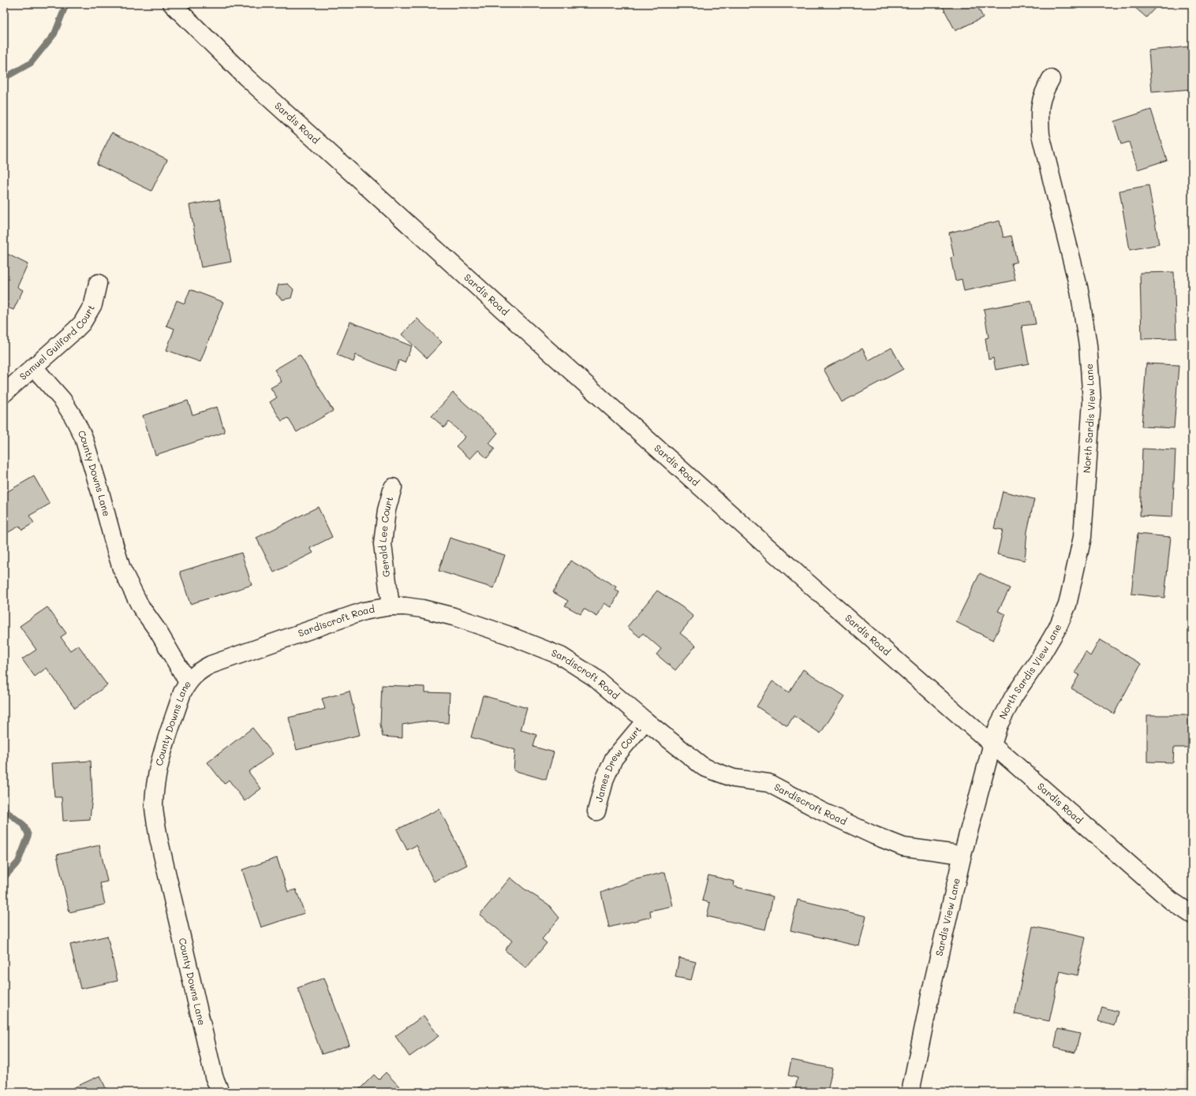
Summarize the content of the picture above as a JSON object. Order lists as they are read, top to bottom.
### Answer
{
  "streets": {
    "street": [
      "Sardis Road",
      "Samuel Guilford Court",
      "North Sardis View Lane",
      "County Downs Lane",
      "Gerald Lee Court",
      "Sardiscroft Road",
      "James Drew Court",
      "Sardis View Lane"
    ]
  },
  "crossings": [
    ["Sardis Road", "North Sardis View Lane"],
    ["Sardis Road", "Sardis View Lane"],
    ["Samuel Guilford Court", "County Downs Lane"],
    ["North Sardis View Lane", "Sardis View Lane"],
    ["County Downs Lane", "Sardiscroft Road"],
    ["Gerald Lee Court", "Sardiscroft Road"],
    ["Sardiscroft Road", "James Drew Court"],
    ["Sardiscroft Road", "Sardis View Lane"]
  ]
}
